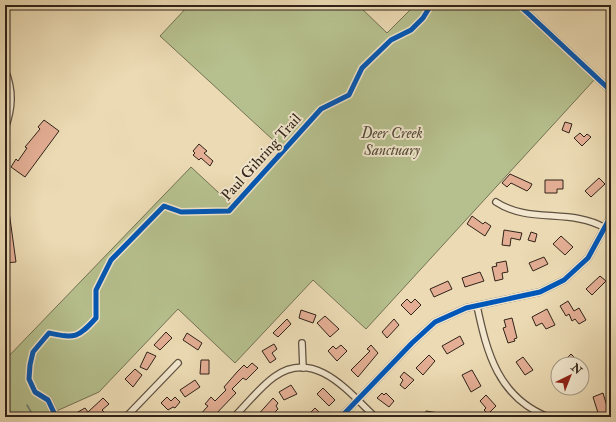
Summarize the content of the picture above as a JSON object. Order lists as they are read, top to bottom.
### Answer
{
  "streets": {
    "cycle path": ["Paul Gihring Trail"]
  },
  "parks": ["Deer Creek Sanctuary"],
  "north": "top right"
}
